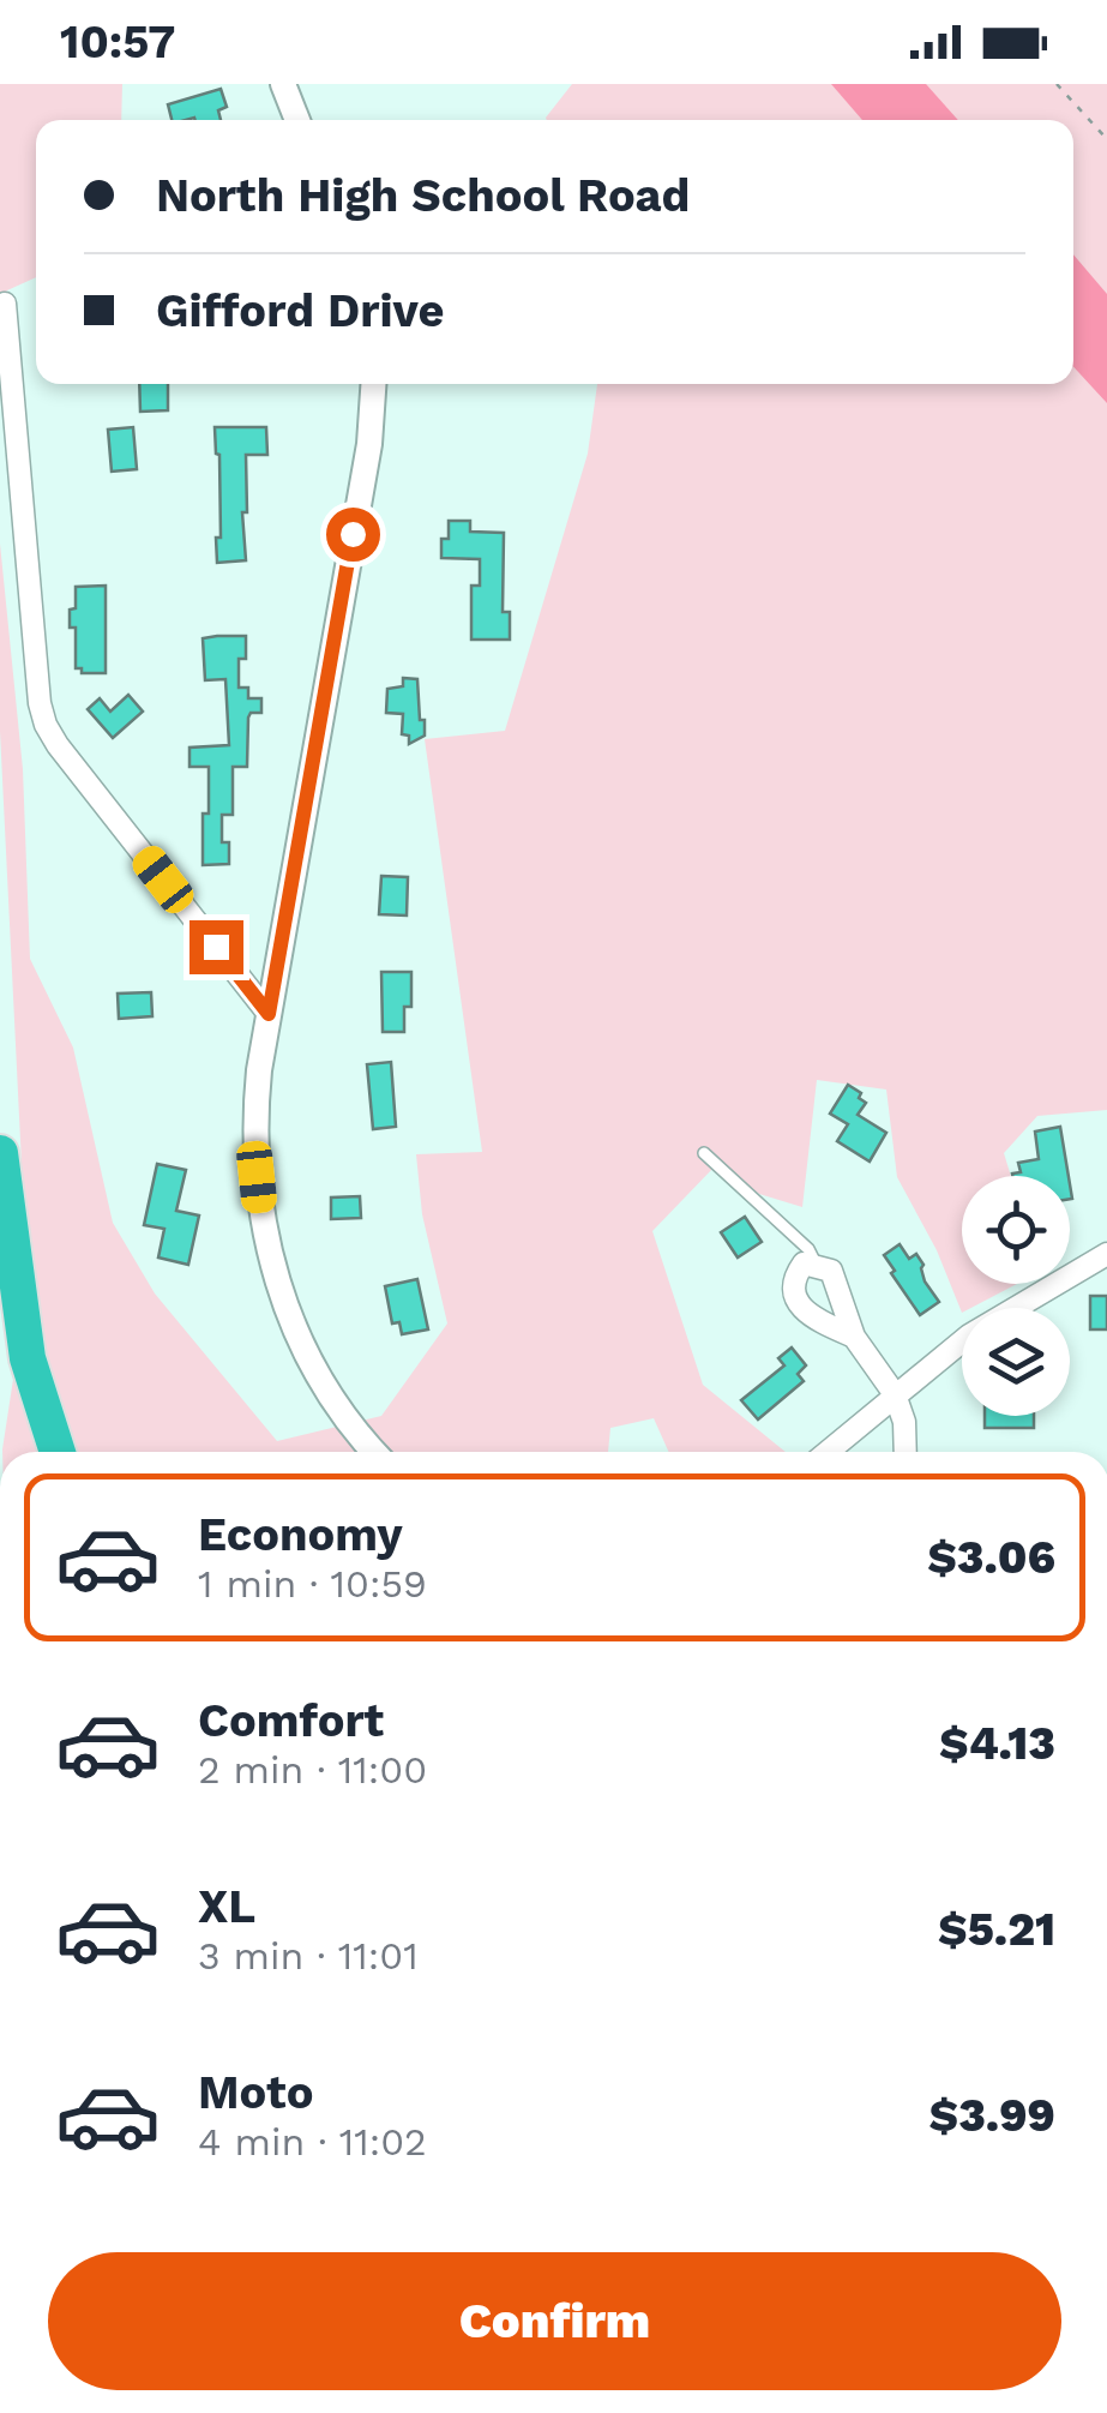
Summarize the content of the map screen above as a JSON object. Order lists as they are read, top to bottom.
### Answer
{
  "page": {
    "status": "10:57",
    "banner": ["North High School Road", "Gifford Drive"],
    "list": [
      {
        "name": "Economy",
        "note": "1 min · 10:59",
        "value": "$3.06"
      },
      {
        "name": "Comfort",
        "note": "2 min · 11:00",
        "value": "$4.13"
      },
      {
        "name": "XL",
        "note": "3 min · 11:01",
        "value": "$5.21"
      },
      {
        "name": "Moto",
        "note": "4 min · 11:02",
        "value": "$3.99"
      }
    ],
    "buttons": "Confirm"
  }
}
